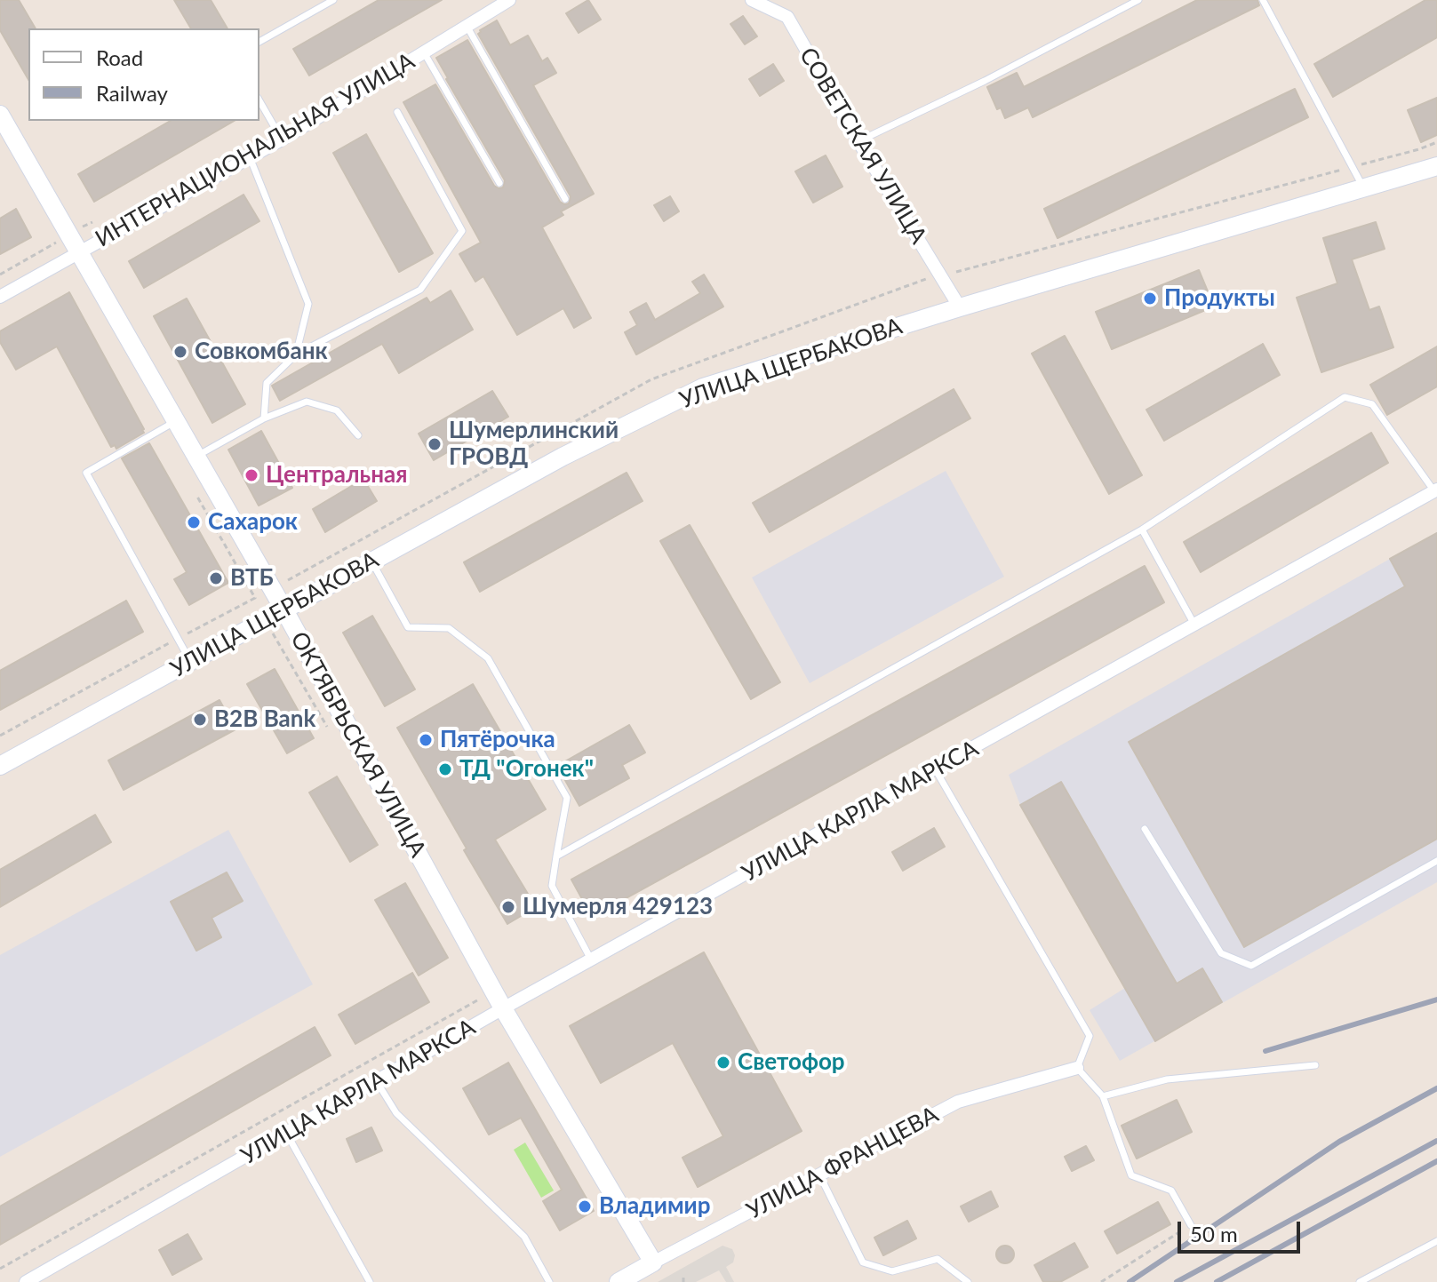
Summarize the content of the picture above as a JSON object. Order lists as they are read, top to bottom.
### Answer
{
  "streets": {
    "main road": ["УЛИЦА ЩЕРБАКОВА", "ОКТЯБРЬСКАЯ УЛИЦА", "УЛИЦА ФРАНЦЕВА"],
    "street": ["СОВЕТСКАЯ УЛИЦА", "ИНТЕРНАЦИОНАЛЬНАЯ УЛИЦА", "УЛИЦА КАРЛА МАРКСА"]
  },
  "crossings": [
    ["СОВЕТСКАЯ УЛИЦА", "УЛИЦА ЩЕРБАКОВА"],
    ["ИНТЕРНАЦИОНАЛЬНАЯ УЛИЦА", "ОКТЯБРЬСКАЯ УЛИЦА"],
    ["УЛИЦА ЩЕРБАКОВА", "ОКТЯБРЬСКАЯ УЛИЦА"],
    ["ОКТЯБРЬСКАЯ УЛИЦА", "УЛИЦА КАРЛА МАРКСА"],
    ["ОКТЯБРЬСКАЯ УЛИЦА", "УЛИЦА ФРАНЦЕВА"]
  ],
  "places": [
    "Продукты",
    "Совкомбанк",
    "Шумерлинский ГРОВД",
    "Центральная",
    "Сахарок",
    "ВТБ",
    "B2B Bank",
    "Пятёрочка",
    "ТД \"Огонек\"",
    "Шумерля 429123",
    "Светофор",
    "Владимир"
  ],
  "legend": ["Road", "Railway"],
  "scale_bar": "50 m"
}
